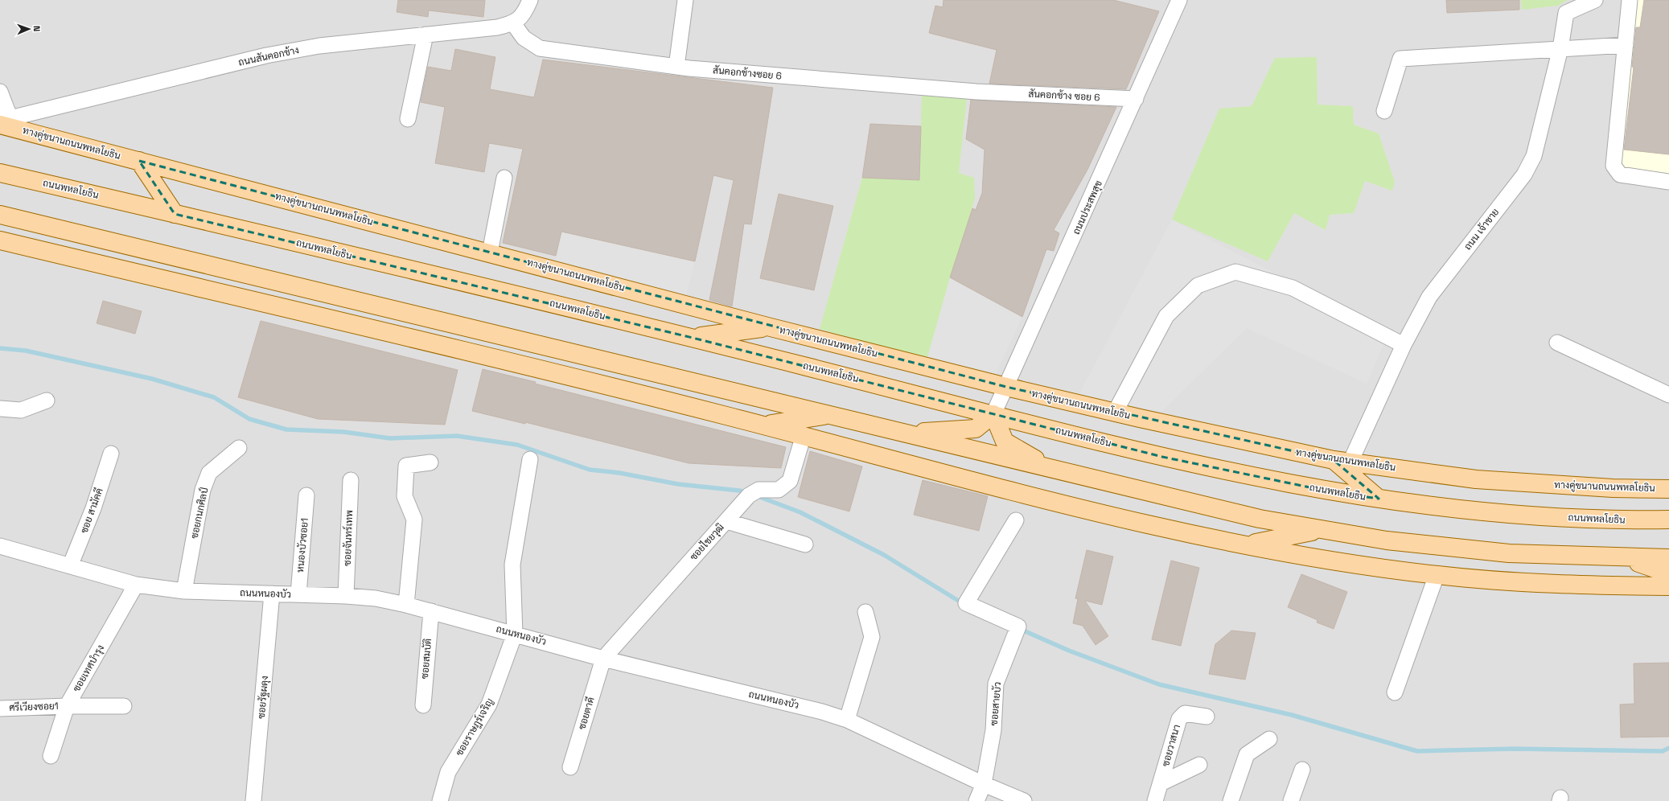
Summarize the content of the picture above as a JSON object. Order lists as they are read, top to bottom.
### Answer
{
  "streets": {
    "main road": ["ทางคู่ขนานถนนพหลโยธิน", "ถนนพหลโยธิน"],
    "street": [
      "ถนนสันคอกช้าง",
      "สันคอกช้างซอย 6",
      "สันคอกช้าง ซอย 6",
      "ถนนประสพสุข",
      "ถนน เจ้าชาย",
      "ซอย สามัคคี",
      "ซอยกนกศิลป์",
      "ซอยจันทร์เทพ",
      "ซอยไชยวุฒิ",
      "หนองบัวซอย1",
      "ถนนหนองบัว",
      "ซอยสมบัติ",
      "ซอยเทศบำรุง",
      "ซอยรัฐผดุง",
      "ซอยสายบัว",
      "ศรีเวียงซอย1",
      "ซอยตาดี",
      "ซอยราษฎร์เจริญ",
      "ซอยวาสนา"
    ]
  },
  "crossings": [
    ["ถนนสันคอกช้าง", "สันคอกช้างซอย 6"],
    ["ถนนสันคอกช้าง", "ทางคู่ขนานถนนพหลโยธิน"],
    ["สันคอกช้างซอย 6", "สันคอกช้าง ซอย 6"],
    ["สันคอกช้าง ซอย 6", "ถนนประสพสุข"],
    ["ทางคู่ขนานถนนพหลโยธิน", "ถนนประสพสุข"],
    ["ทางคู่ขนานถนนพหลโยธิน", "ถนน เจ้าชาย"],
    ["ถนนพหลโยธิน", "ถนนประสพสุข"],
    ["ซอย สามัคคี", "ถนนหนองบัว"],
    ["ซอยกนกศิลป์", "ถนนหนองบัว"],
    ["ซอยจันทร์เทพ", "ถนนหนองบัว"],
    ["ซอยไชยวุฒิ", "ถนนหนองบัว"],
    ["ซอยไชยวุฒิ", "ซอยตาดี"],
    ["หนองบัวซอย1", "ถนนหนองบัว"],
    ["ถนนหนองบัว", "ซอยสมบัติ"],
    ["ถนนหนองบัว", "ซอยเทศบำรุง"],
    ["ถนนหนองบัว", "ซอยรัฐผดุง"],
    ["ถนนหนองบัว", "ซอยสายบัว"],
    ["ถนนหนองบัว", "ซอยตาดี"],
    ["ถนนหนองบัว", "ซอยราษฎร์เจริญ"],
    ["ซอยเทศบำรุง", "ศรีเวียงซอย1"]
  ],
  "north": "right"
}
